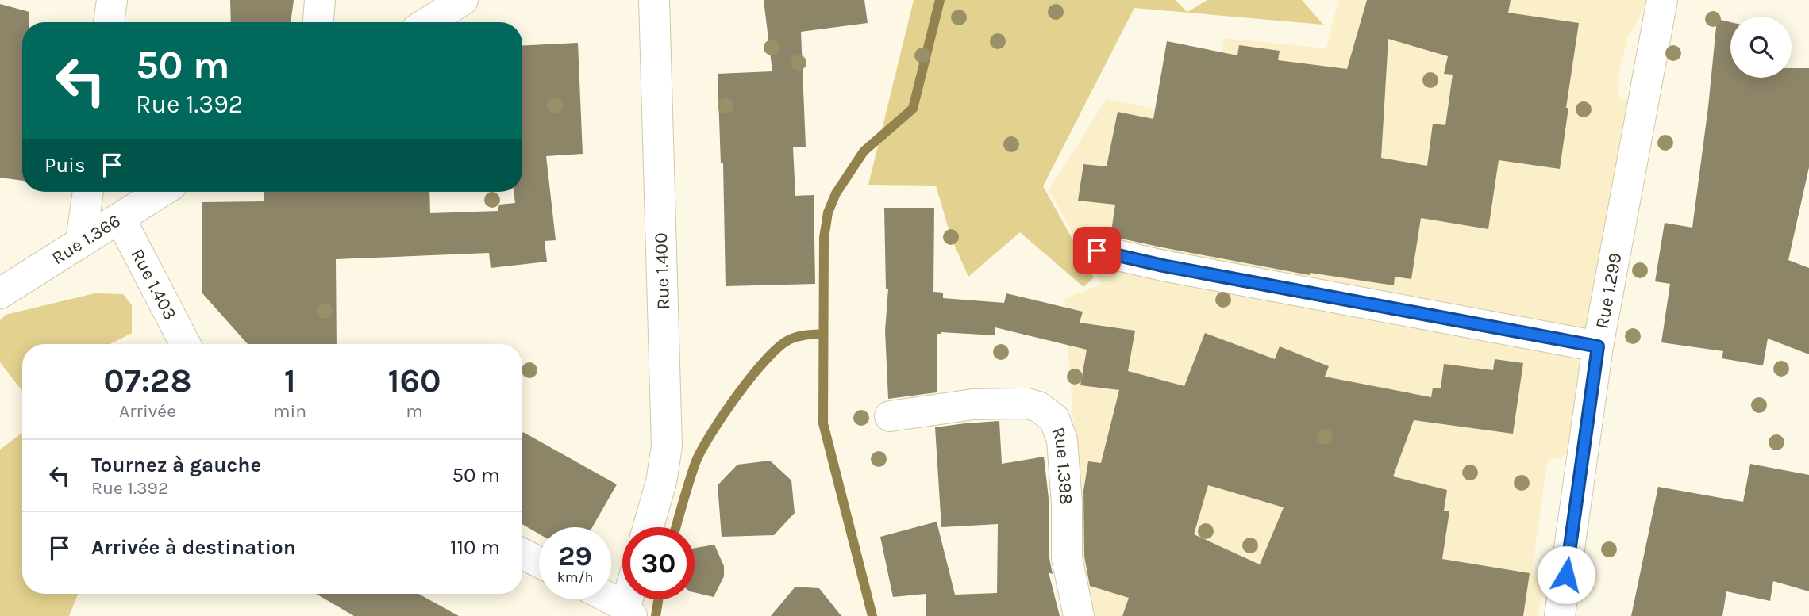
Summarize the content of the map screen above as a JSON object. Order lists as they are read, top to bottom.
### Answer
{
  "streets": {
    "street": [
      "Rue 1.366",
      "Rue 1.400",
      "Rue 1.403",
      "Rue 1.299",
      "Rue 1.398"
    ]
  },
  "crossings": [
    ["Rue 1.366", "Rue 1.403"]
  ],
  "page": {
    "turn": ["50 m", "Rue 1.392"],
    "then": "Puis",
    "eta": [
      "07:28",
      "Arrivée",
      "1",
      "min",
      "160",
      "m"
    ],
    "list": [
      {
        "name": "Tournez à gauche",
        "note": "Rue 1.392",
        "value": "50 m"
      },
      {
        "name": "Arrivée à destination",
        "value": "110 m"
      }
    ],
    "speed": "29 km/h",
    "limit": "30"
  }
}
